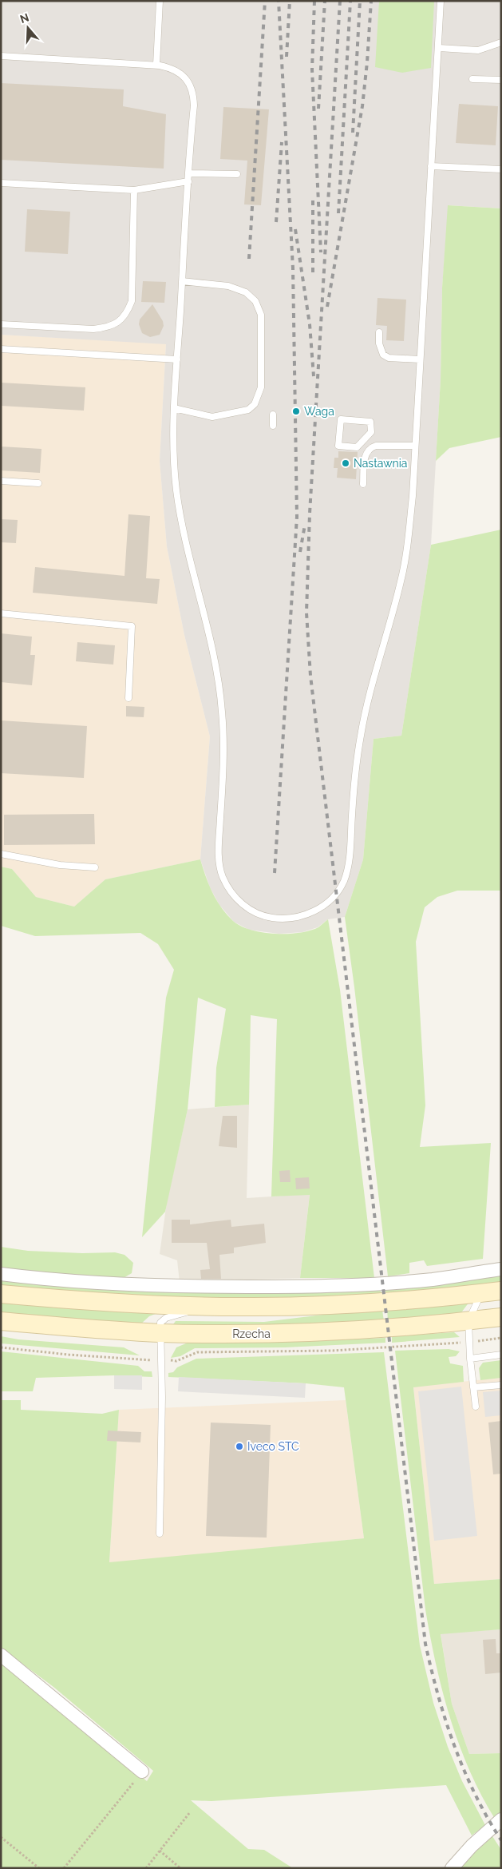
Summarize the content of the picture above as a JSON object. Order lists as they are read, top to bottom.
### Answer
{
  "streets": {
    "main road": ["Rzecha"]
  },
  "places": ["Waga", "Nastawnia", "Iveco STC"],
  "north": "top"
}
